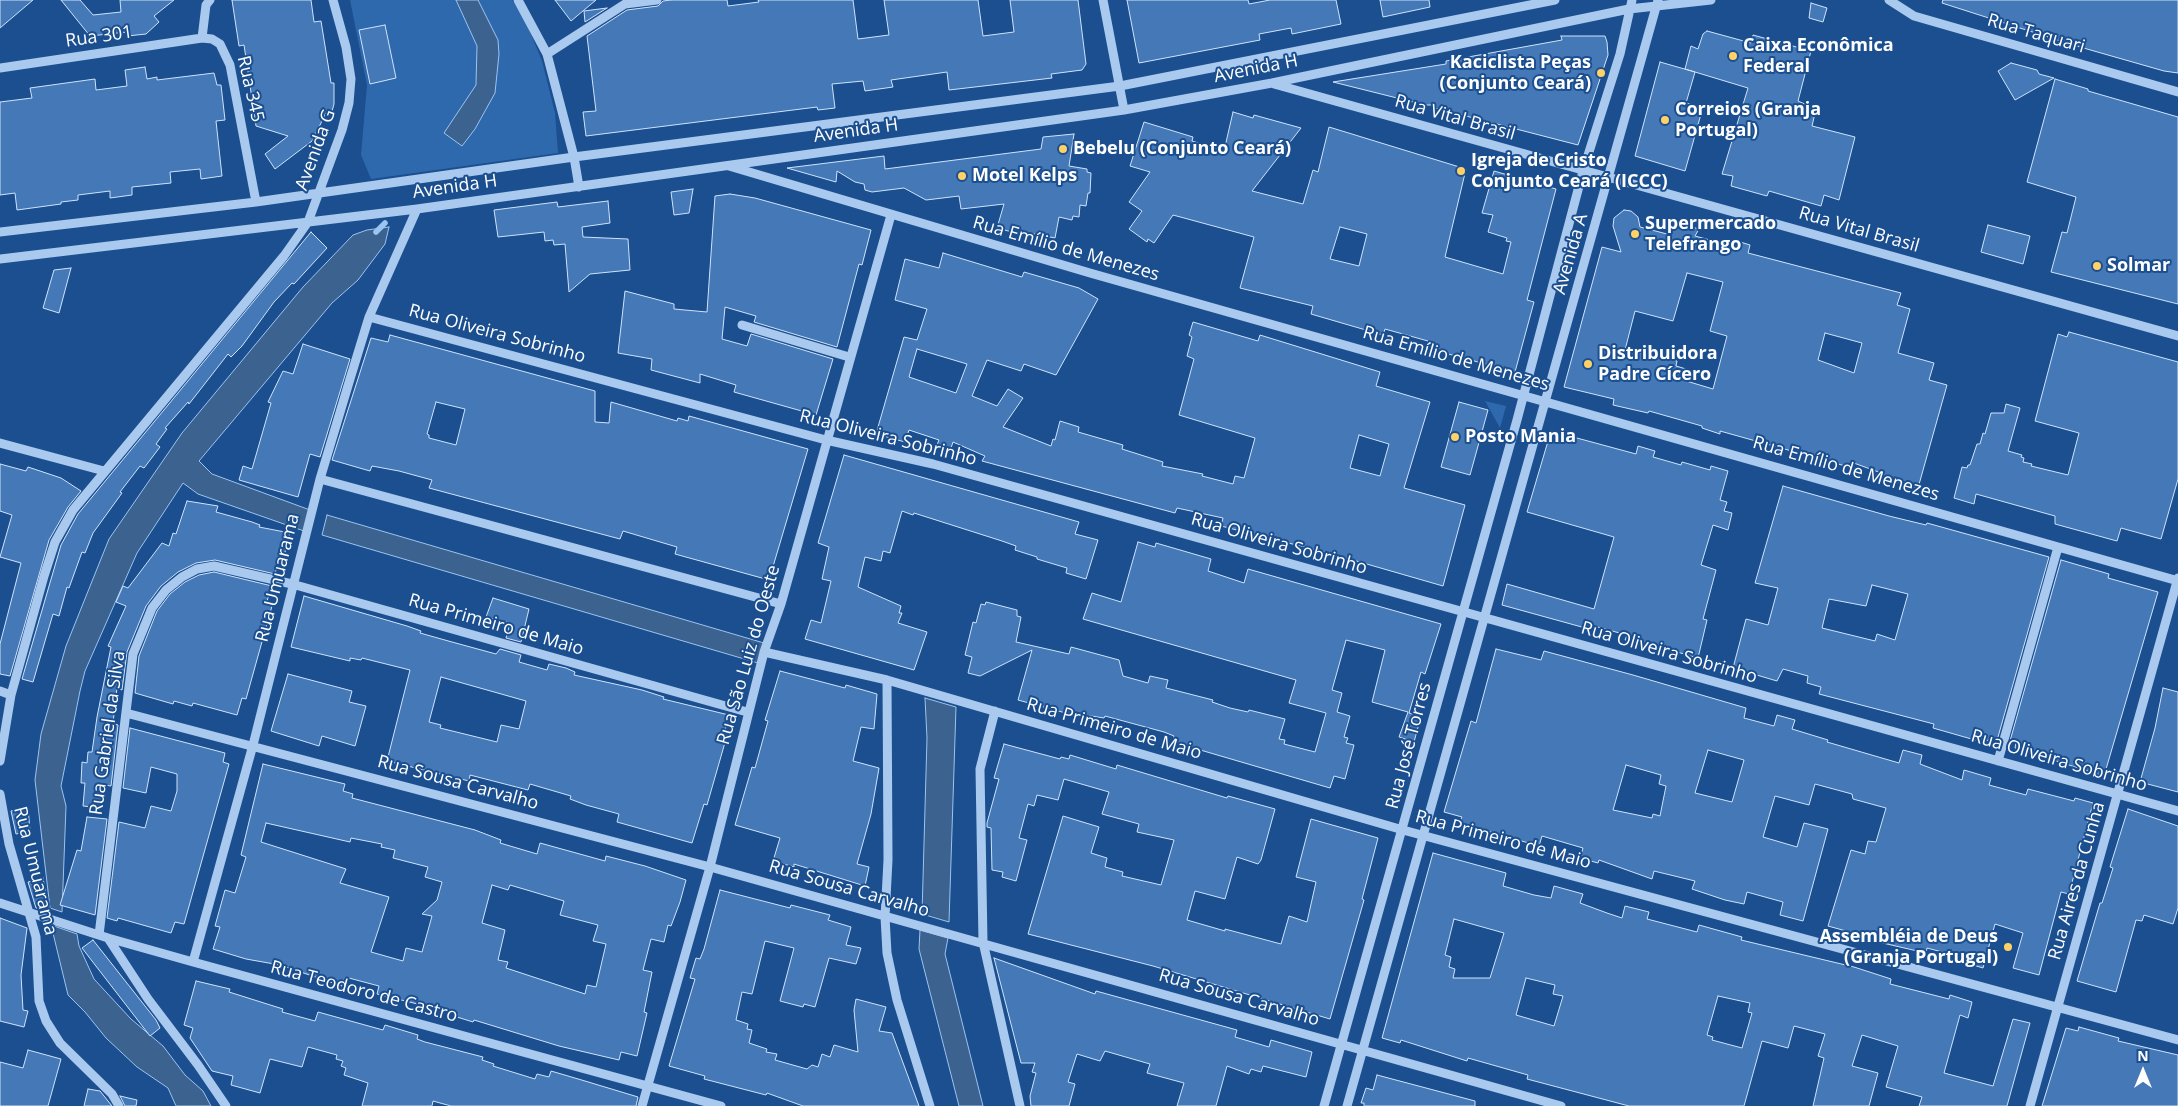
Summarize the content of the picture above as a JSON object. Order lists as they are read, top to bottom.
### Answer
{
  "streets": {
    "street": [
      "Rua Taquari",
      "Rua 301",
      "Avenida H",
      "Rua 345",
      "Rua Vital Brasil",
      "Avenida G",
      "Rua Emílio de Menezes",
      "Avenida A",
      "Rua Oliveira Sobrinho",
      "Rua Umuarama",
      "Rua Primeiro de Maio",
      "Rua São Luiz do Oeste",
      "Rua Gabriel da Silva",
      "Rua José Torres",
      "Rua Sousa Carvalho",
      "Rua Aires da Cunha",
      "Rua Teodoro de Castro"
    ]
  },
  "crossings": [
    ["Rua 301", "Rua 345"],
    ["Avenida H", "Rua 345"],
    ["Avenida H", "Rua Vital Brasil"],
    ["Avenida H", "Avenida G"],
    ["Avenida H", "Rua Emílio de Menezes"],
    ["Avenida H", "Avenida A"],
    ["Avenida H", "Rua Umuarama"],
    ["Rua Vital Brasil", "Avenida A"],
    ["Rua Emílio de Menezes", "Avenida A"],
    ["Rua Emílio de Menezes", "Rua São Luiz do Oeste"],
    ["Rua Emílio de Menezes", "Rua José Torres"],
    ["Rua Emílio de Menezes", "Rua Aires da Cunha"],
    ["Avenida A", "Rua José Torres"],
    ["Rua Oliveira Sobrinho", "Rua Umuarama"],
    ["Rua Oliveira Sobrinho", "Rua São Luiz do Oeste"],
    ["Rua Oliveira Sobrinho", "Rua José Torres"],
    ["Rua Oliveira Sobrinho", "Rua Aires da Cunha"],
    ["Rua Umuarama", "Rua Primeiro de Maio"],
    ["Rua Umuarama", "Rua Sousa Carvalho"],
    ["Rua Umuarama", "Rua Teodoro de Castro"],
    ["Rua Primeiro de Maio", "Rua São Luiz do Oeste"],
    ["Rua Primeiro de Maio", "Rua Gabriel da Silva"],
    ["Rua Primeiro de Maio", "Rua José Torres"],
    ["Rua Primeiro de Maio", "Rua Aires da Cunha"],
    ["Rua São Luiz do Oeste", "Rua Sousa Carvalho"],
    ["Rua São Luiz do Oeste", "Rua Teodoro de Castro"],
    ["Rua Gabriel da Silva", "Rua Sousa Carvalho"],
    ["Rua Gabriel da Silva", "Rua Teodoro de Castro"],
    ["Rua José Torres", "Rua Sousa Carvalho"]
  ],
  "places": [
    "Caixa Econômica Federal",
    "Kaciclista Peças (Conjunto Ceará)",
    "Correios (Granja Portugal)",
    "Bebelu (Conjunto Ceará)",
    "Igreja de Cristo Conjunto Ceará (ICCC)",
    "Motel Kelps",
    "Supermercado Telefrango",
    "Solmar",
    "Distribuidora Padre Cícero",
    "Posto Mania",
    "Assembléia de Deus (Granja Portugal)"
  ],
  "north": "top"
}
